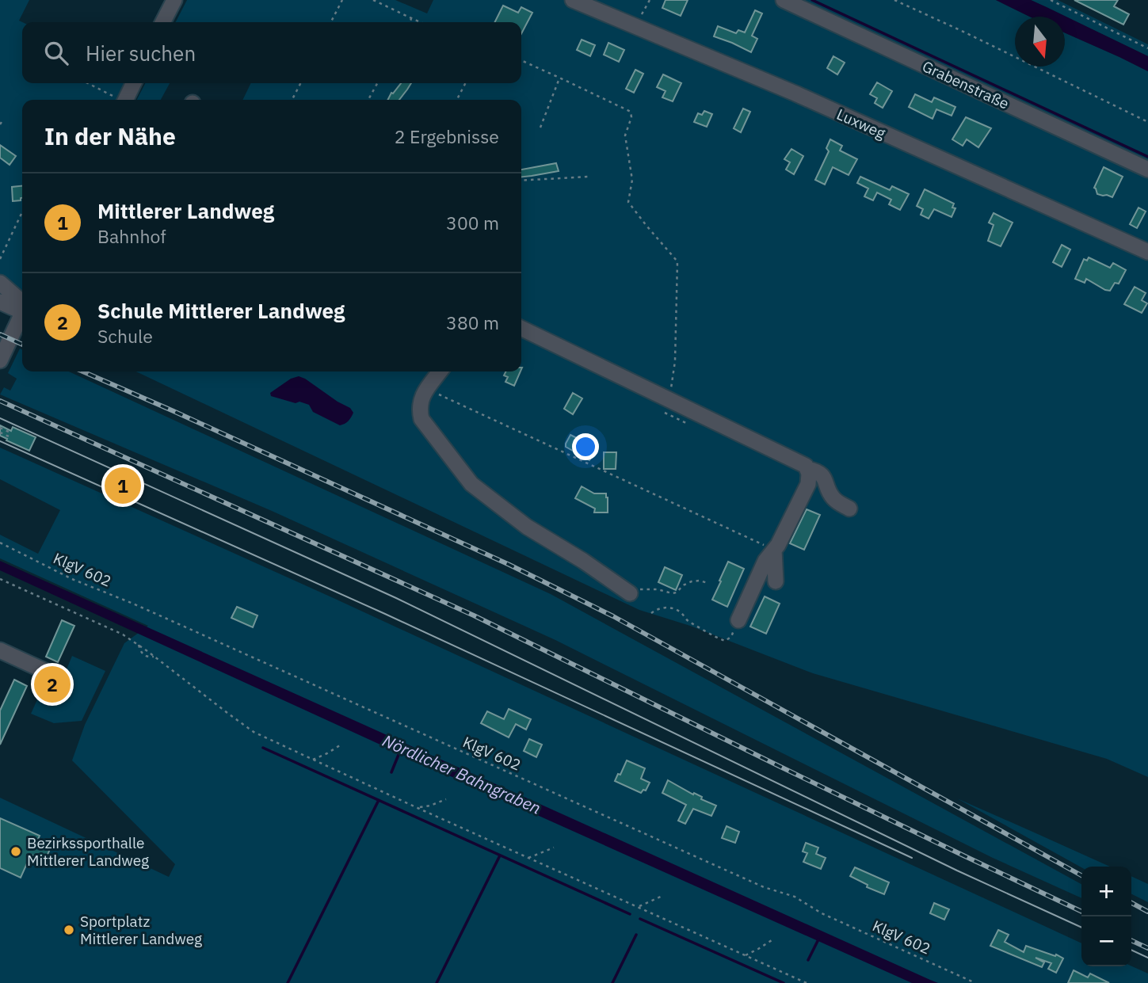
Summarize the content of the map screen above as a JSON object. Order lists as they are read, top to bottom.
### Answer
{
  "streets": {
    "street": ["Grabenstraße", "Luxweg"],
    "path": ["KlgV 602"]
  },
  "water": ["Nördlicher Bahngraben"],
  "places": ["Bezirkssporthalle Mittlerer Landweg", "Sportplatz Mittlerer Landweg"],
  "north": "bottom",
  "page": {
    "search": "Hier suchen",
    "heading": ["In der Nähe", "2 Ergebnisse"],
    "list": [
      {
        "mark": "1",
        "name": "Mittlerer Landweg",
        "note": "Bahnhof",
        "value": "300 m"
      },
      {
        "mark": "2",
        "name": "Schule Mittlerer Landweg",
        "note": "Schule",
        "value": "380 m"
      }
    ],
    "pins": ["1", "2"],
    "map_buttons": ["+", "−"]
  }
}
